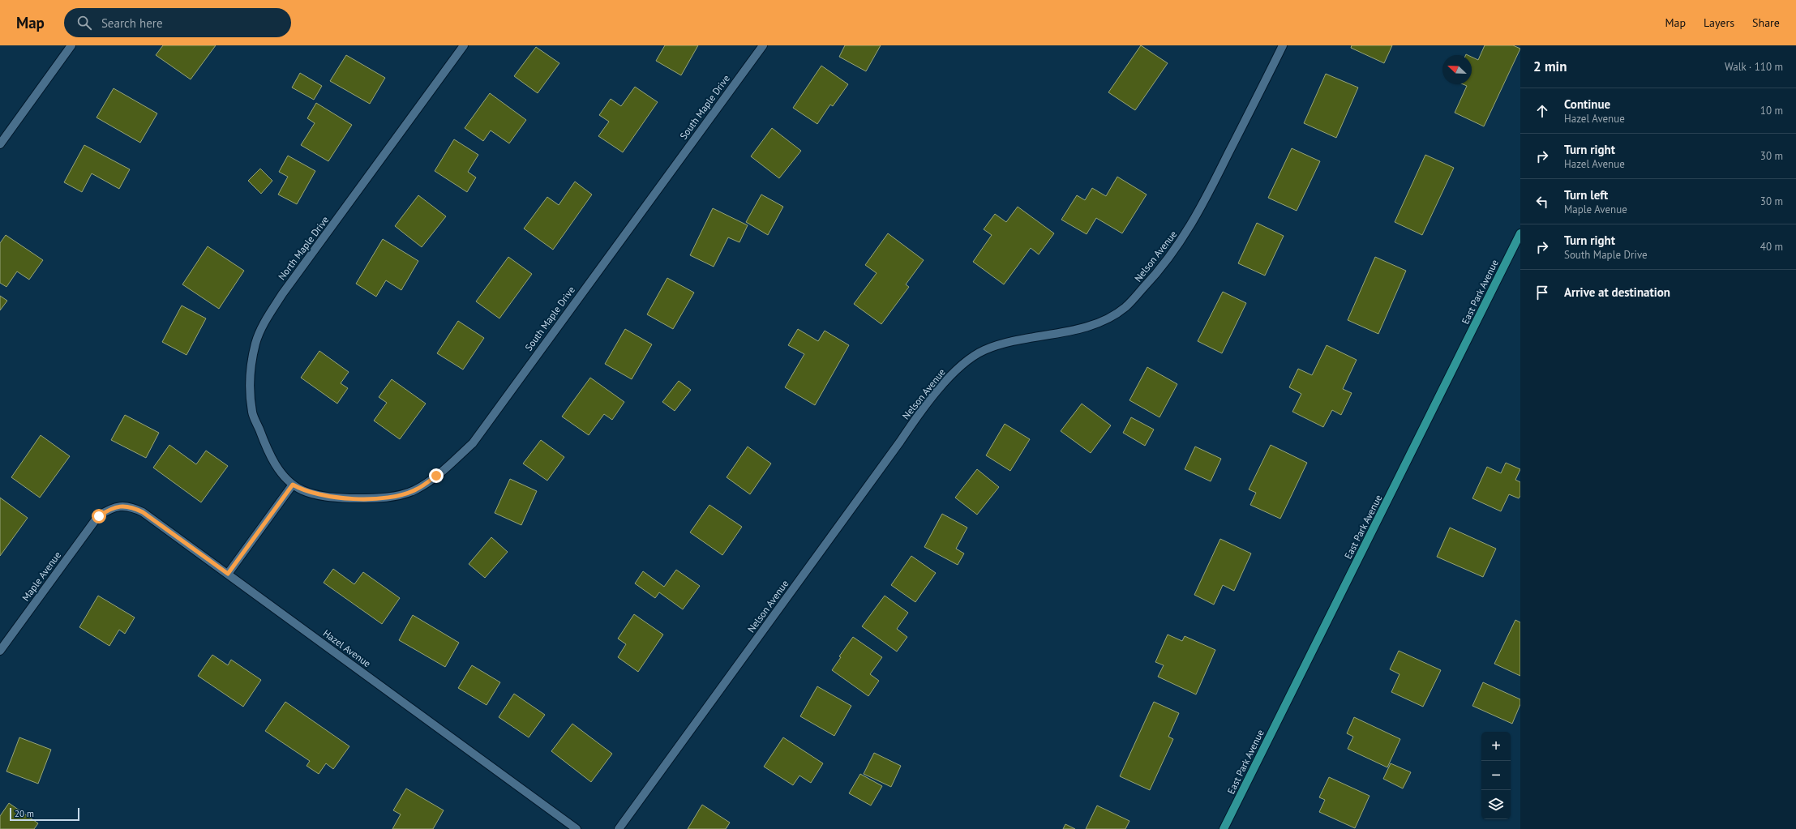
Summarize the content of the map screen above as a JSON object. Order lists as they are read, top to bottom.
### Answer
{
  "streets": {
    "main road": ["East Park Avenue"],
    "street": [
      "South Maple Drive",
      "North Maple Drive",
      "Nelson Avenue",
      "Maple Avenue",
      "Hazel Avenue"
    ]
  },
  "crossings": [
    ["South Maple Drive", "North Maple Drive"],
    ["Maple Avenue", "Hazel Avenue"]
  ],
  "scale_bar": "20 m",
  "north": "top left",
  "page": {
    "header": "Map",
    "search": "Search here",
    "nav": ["Map", "Layers", "Share"],
    "heading": ["2 min", "Walk · 110 m"],
    "list": [
      ["Continue", "Hazel Avenue", "10 m"],
      ["Turn right", "Hazel Avenue", "30 m"],
      ["Turn left", "Maple Avenue", "30 m"],
      ["Turn right", "South Maple Drive", "40 m"],
      "Arrive at destination"
    ],
    "map_buttons": ["+", "−"],
    "scale": "20 m"
  }
}
